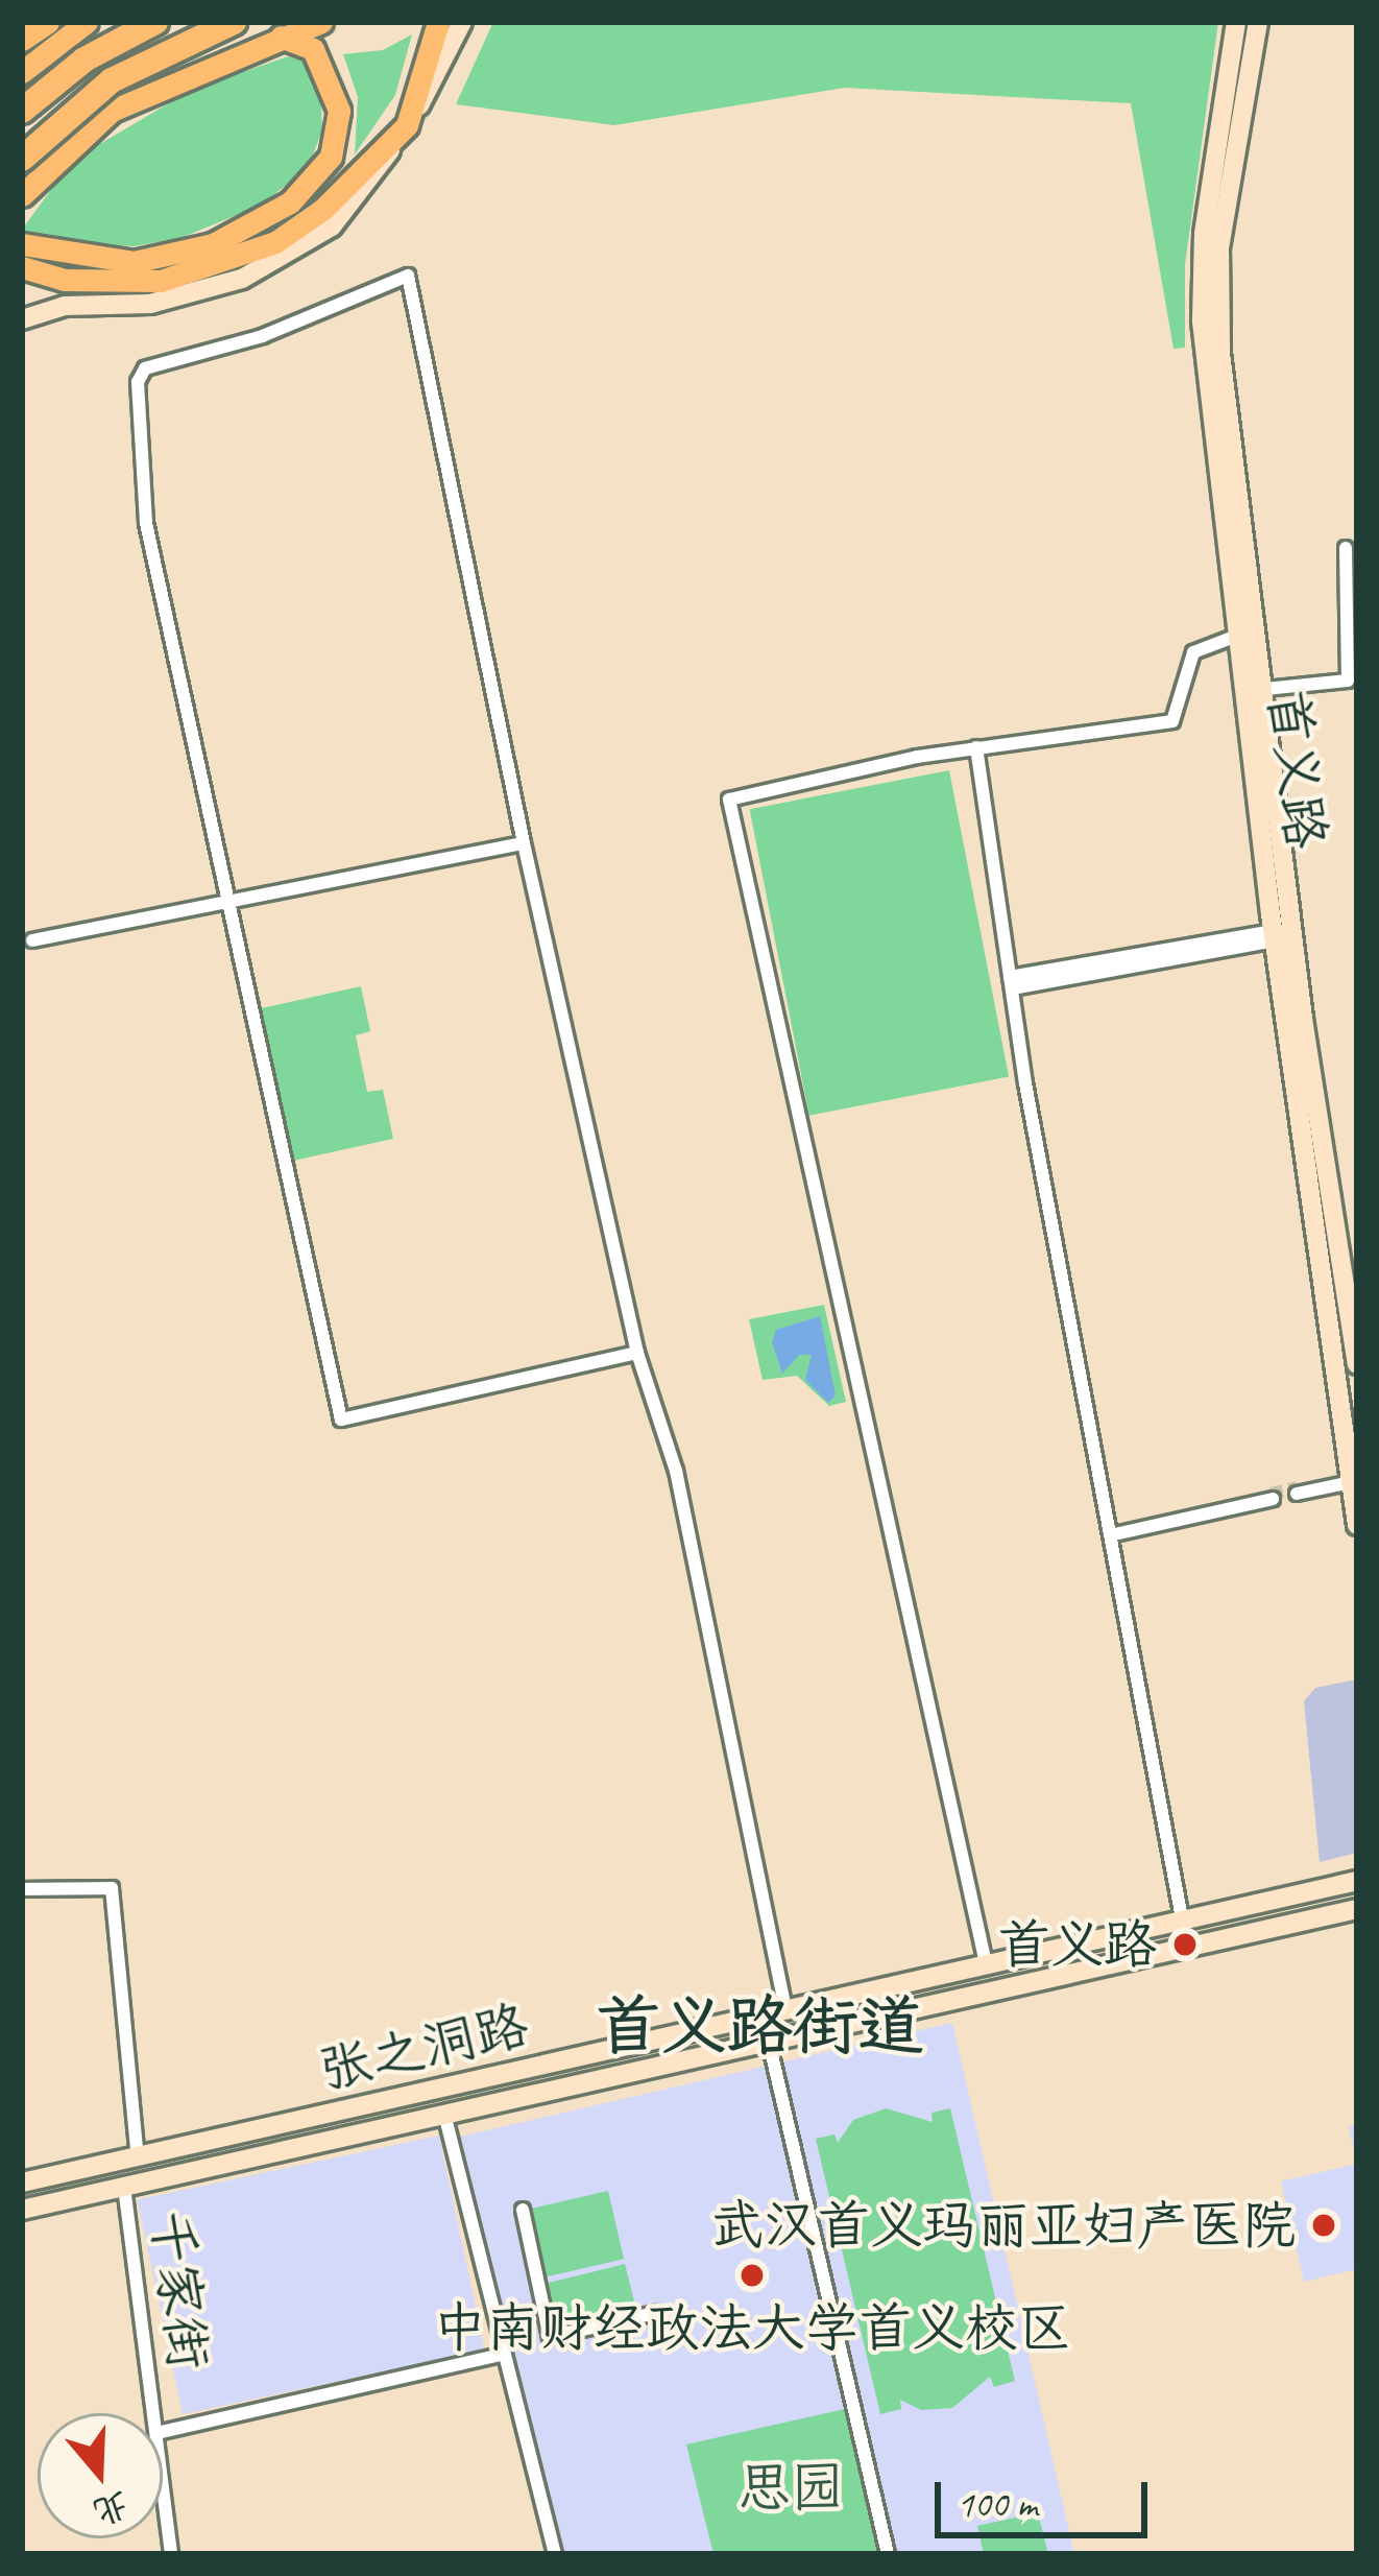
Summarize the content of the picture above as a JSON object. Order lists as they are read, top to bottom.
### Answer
{
  "streets": {
    "main road": ["首义路", "张之洞路"],
    "street": ["千家街"]
  },
  "crossings": [
    ["张之洞路", "千家街"]
  ],
  "districts": ["首义路街道"],
  "parks": ["思园"],
  "places": ["首义路", "武汉首义玛丽亚妇产医院", "中南财经政法大学首义校区"],
  "scale_bar": "100 m",
  "north": "bottom"
}
